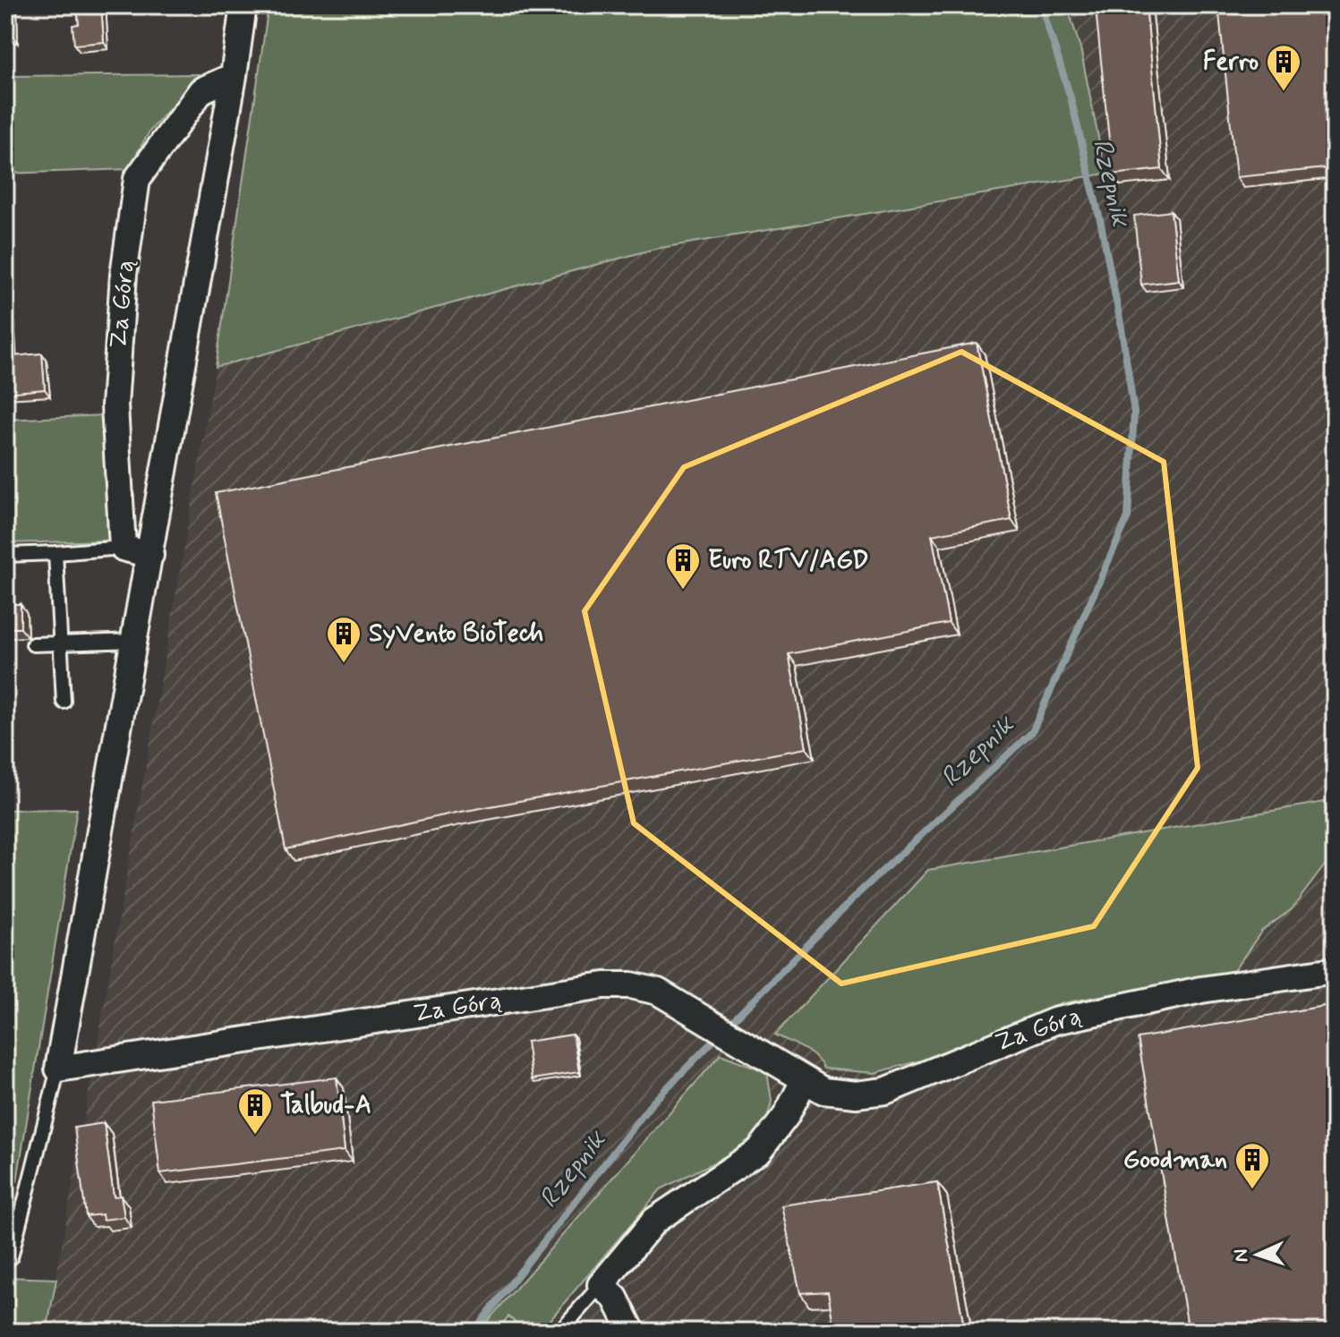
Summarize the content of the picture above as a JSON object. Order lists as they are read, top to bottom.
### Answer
{
  "streets": {
    "street": ["Za Górą"]
  },
  "water": ["Rzepnik"],
  "places": {
    "building": [
      "Ferro",
      "Euro RTV/AGD",
      "SyVento BioTech",
      "Talbud-A",
      "Goodman"
    ]
  },
  "north": "left"
}
